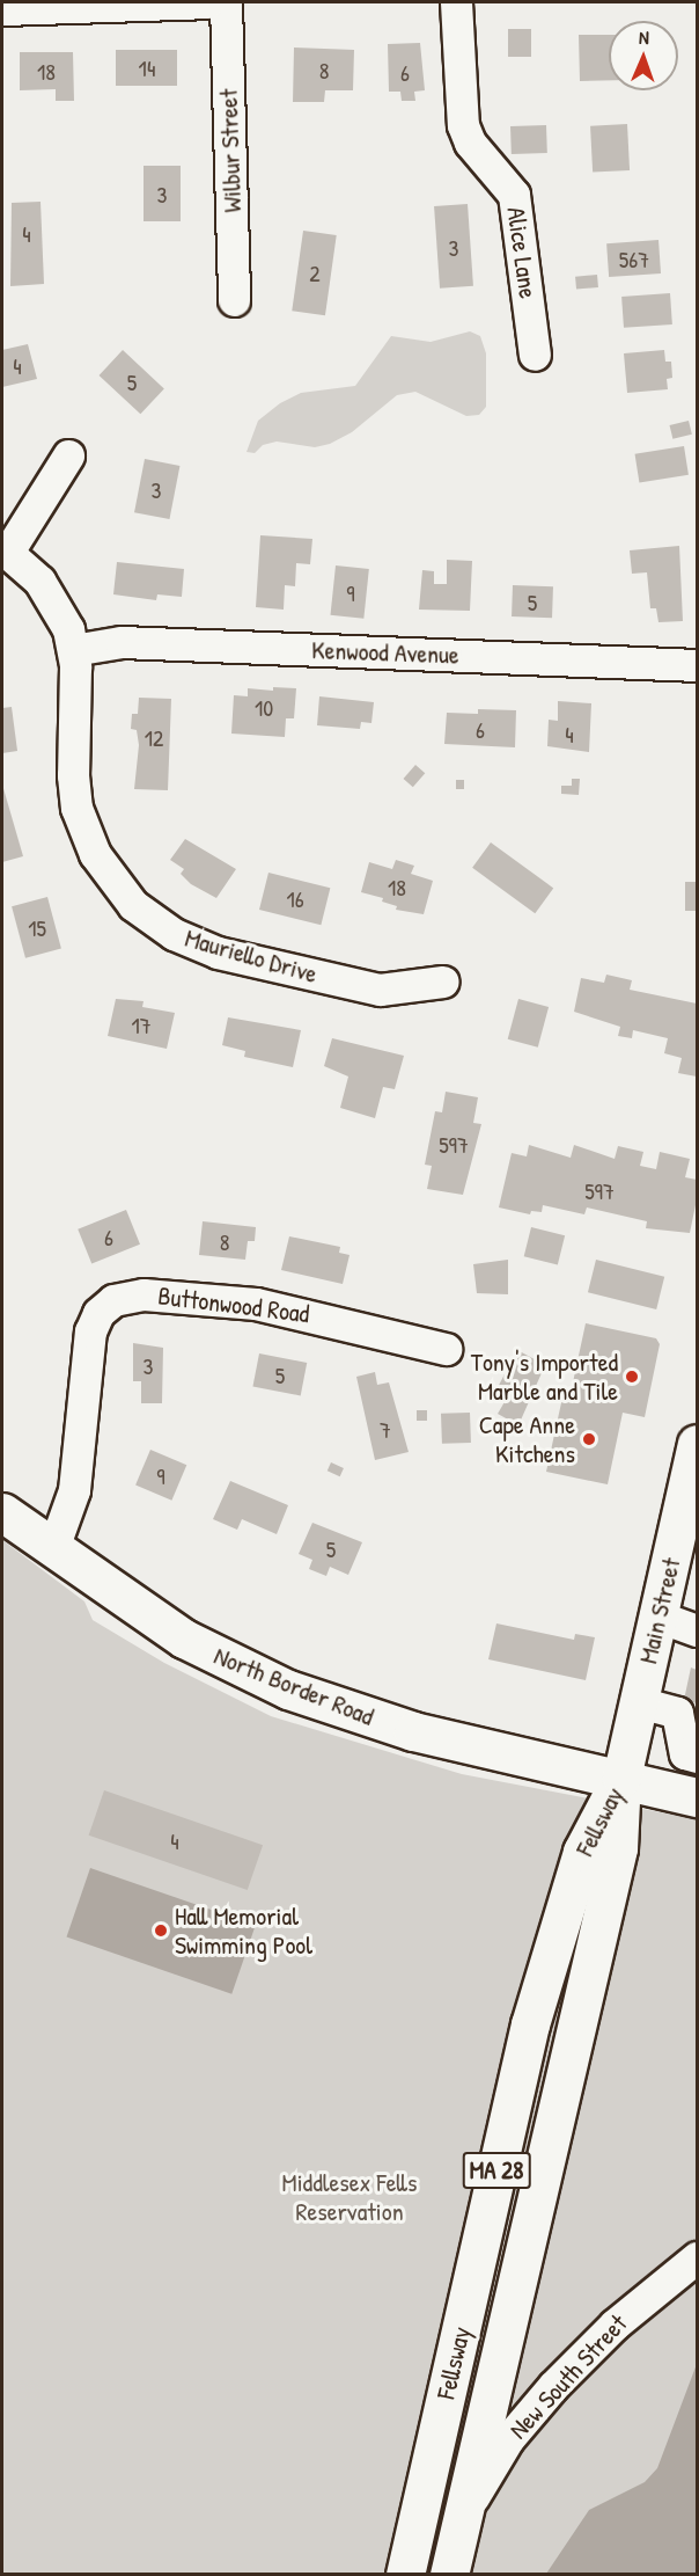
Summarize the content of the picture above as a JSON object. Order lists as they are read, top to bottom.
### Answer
{
  "streets": {
    "main road": [
      "Main Street",
      "North Border Road",
      "Fellsway",
      "MA 28"
    ],
    "street": [
      "Wilbur Street",
      "Alice Lane",
      "Kenwood Avenue",
      "Mauriello Drive",
      "Buttonwood Road",
      "New South Street"
    ]
  },
  "crossings": [
    ["Kenwood Avenue", "Mauriello Drive"],
    ["Buttonwood Road", "North Border Road"],
    ["Main Street", "North Border Road"],
    ["Main Street", "Fellsway"],
    ["North Border Road", "Fellsway"],
    ["Fellsway", "New South Street"]
  ],
  "parks": ["Middlesex Fells Reservation"],
  "places": ["Tony's Imported Marble and Tile", "Cape Anne Kitchens", "Hall Memorial Swimming Pool"],
  "house_numbers": [
    "14",
    "8",
    "18",
    "6",
    "3",
    "4",
    "3",
    "567",
    "2",
    "4",
    "5",
    "3",
    "9",
    "5",
    "10",
    "6",
    "4",
    "12",
    "18",
    "16",
    "15",
    "17",
    "597",
    "597",
    "6",
    "8",
    "3",
    "5",
    "7",
    "9",
    "5",
    "4"
  ],
  "north": "top"
}
